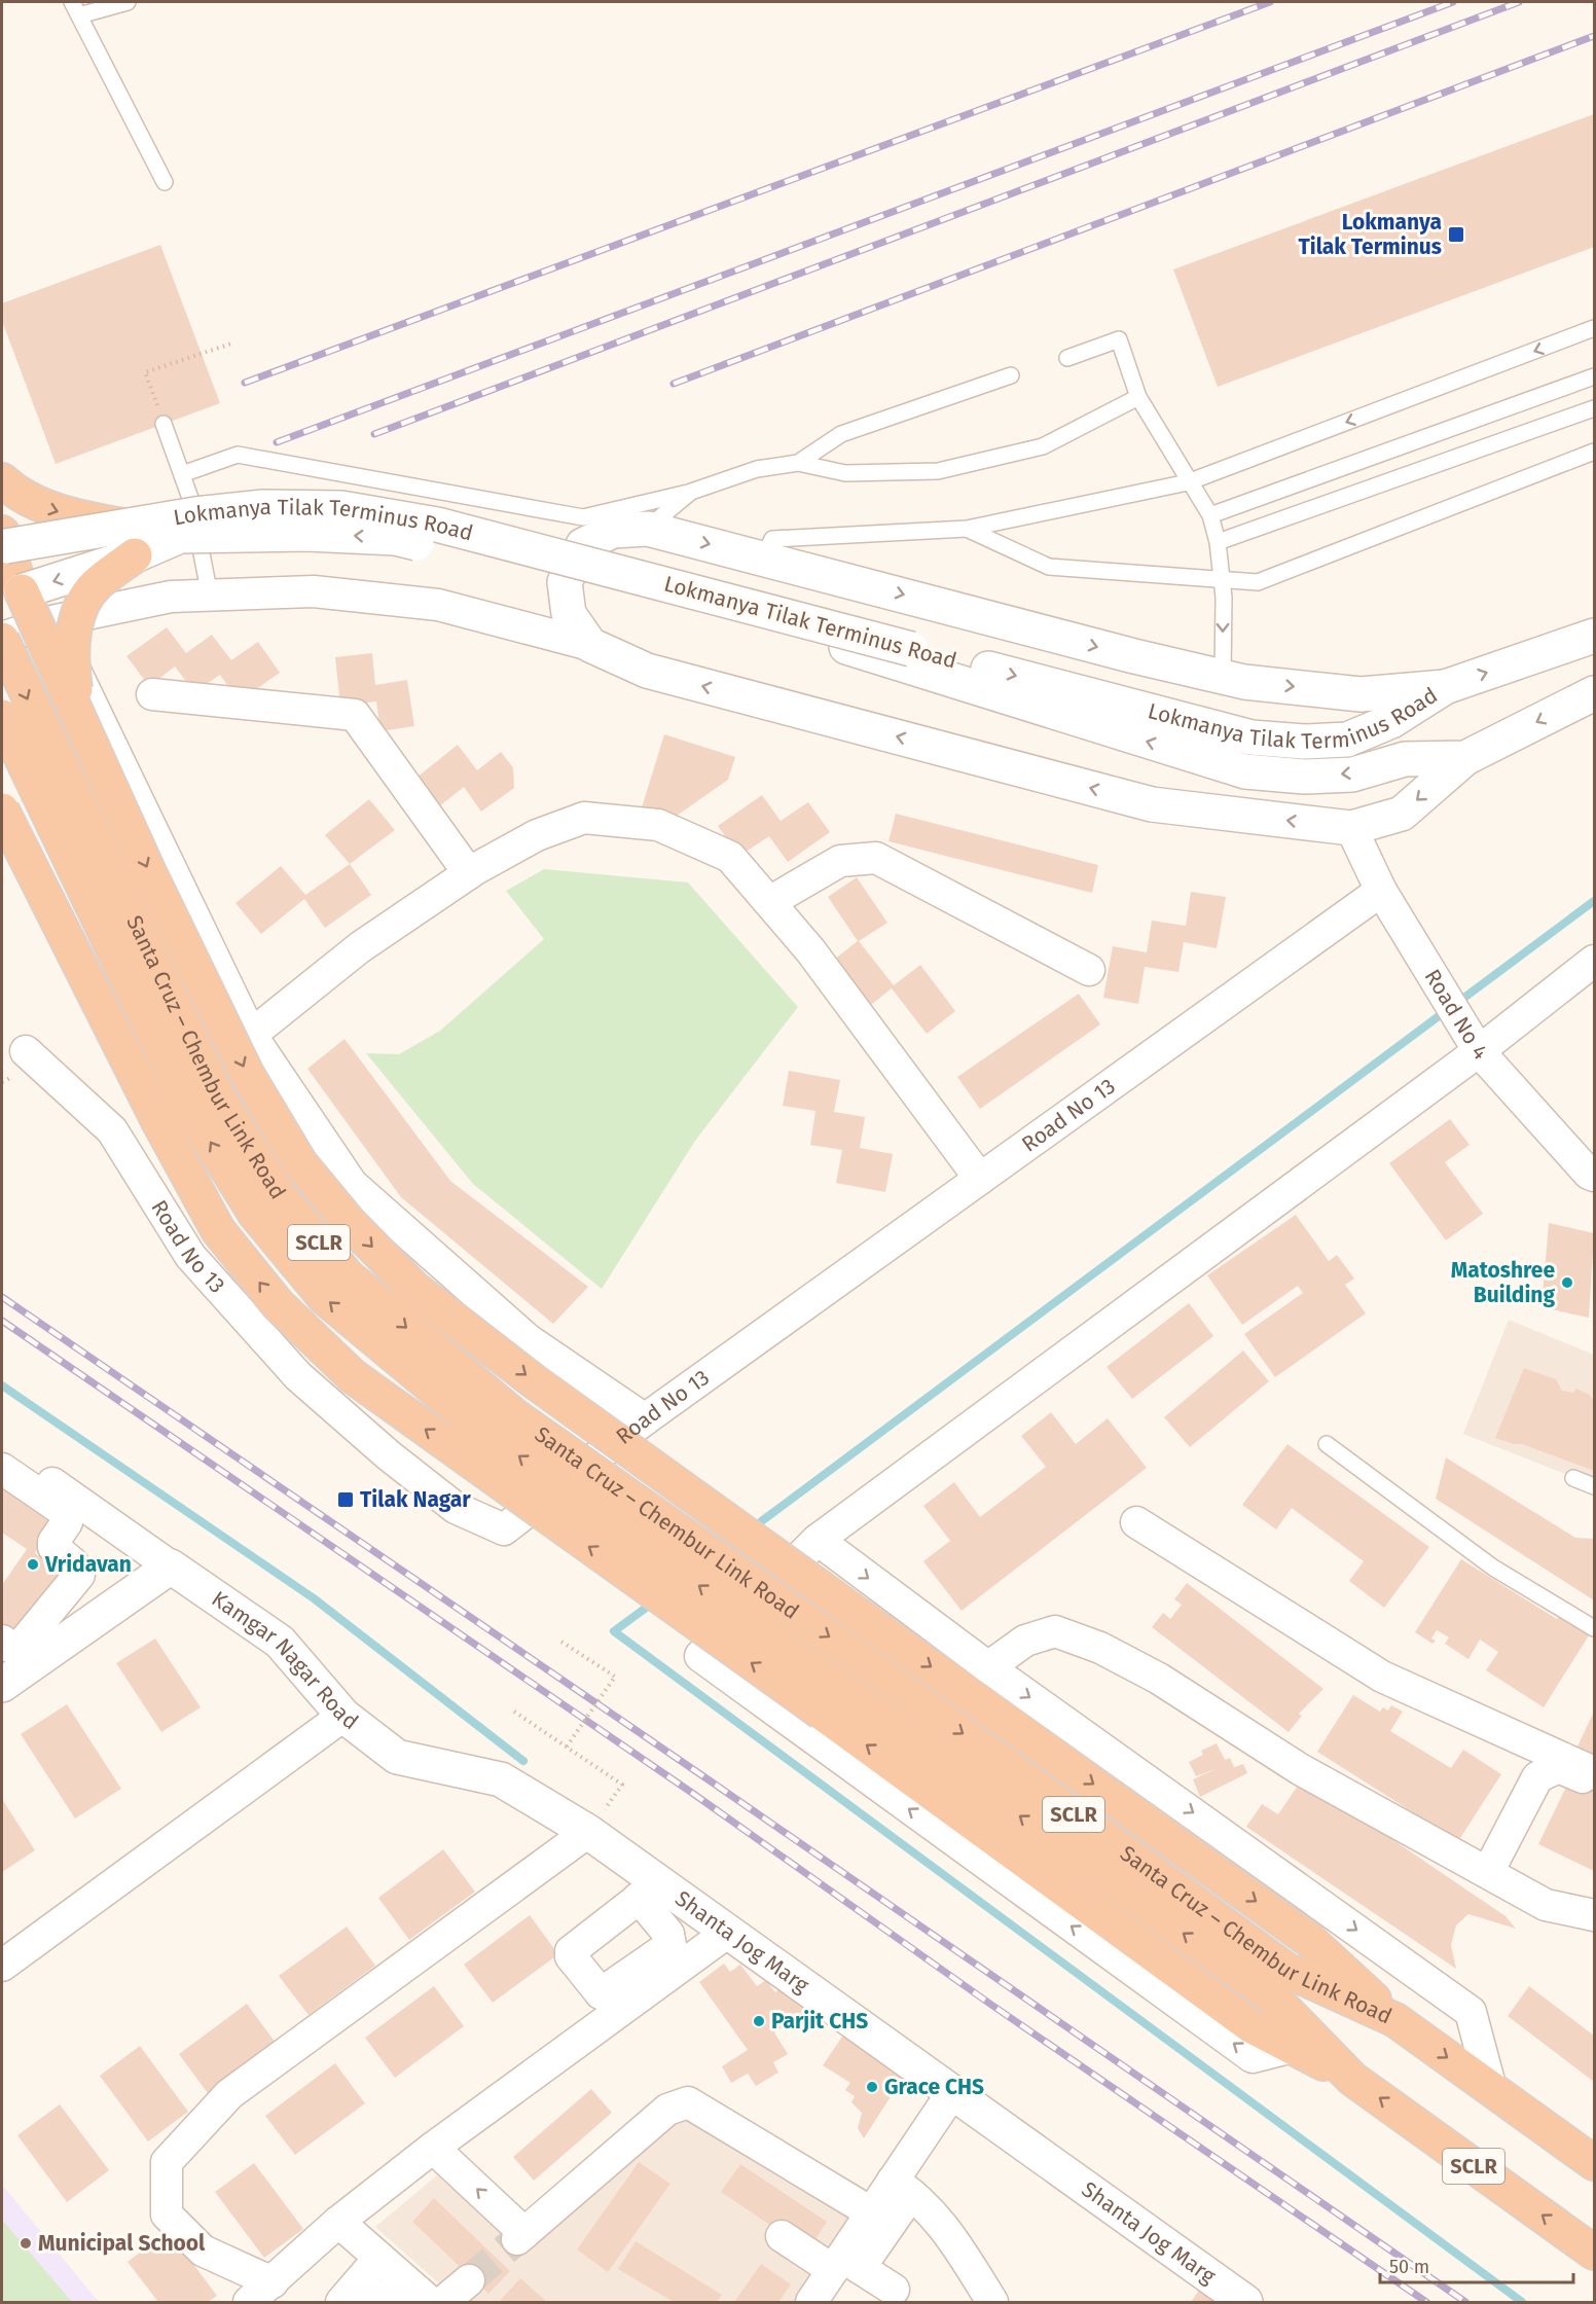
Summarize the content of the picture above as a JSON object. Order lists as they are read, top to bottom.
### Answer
{
  "streets": {
    "highway": ["Santa Cruz – Chembur Link Road", "SCLR"],
    "street": [
      "Lokmanya Tilak Terminus Road",
      "Road No 4",
      "Road No 13",
      "Kamgar Nagar Road",
      "Shanta Jog Marg"
    ]
  },
  "crossings": [
    ["Road No 4", "Road No 13"],
    ["Kamgar Nagar Road", "Shanta Jog Marg"]
  ],
  "places": {
    "transit": ["Lokmanya Tilak Terminus", "Tilak Nagar"],
    "other": [
      "Matoshree Building",
      "Vridavan",
      "Parjit CHS",
      "Grace CHS",
      "Municipal School"
    ]
  },
  "scale_bar": "50 m"
}
